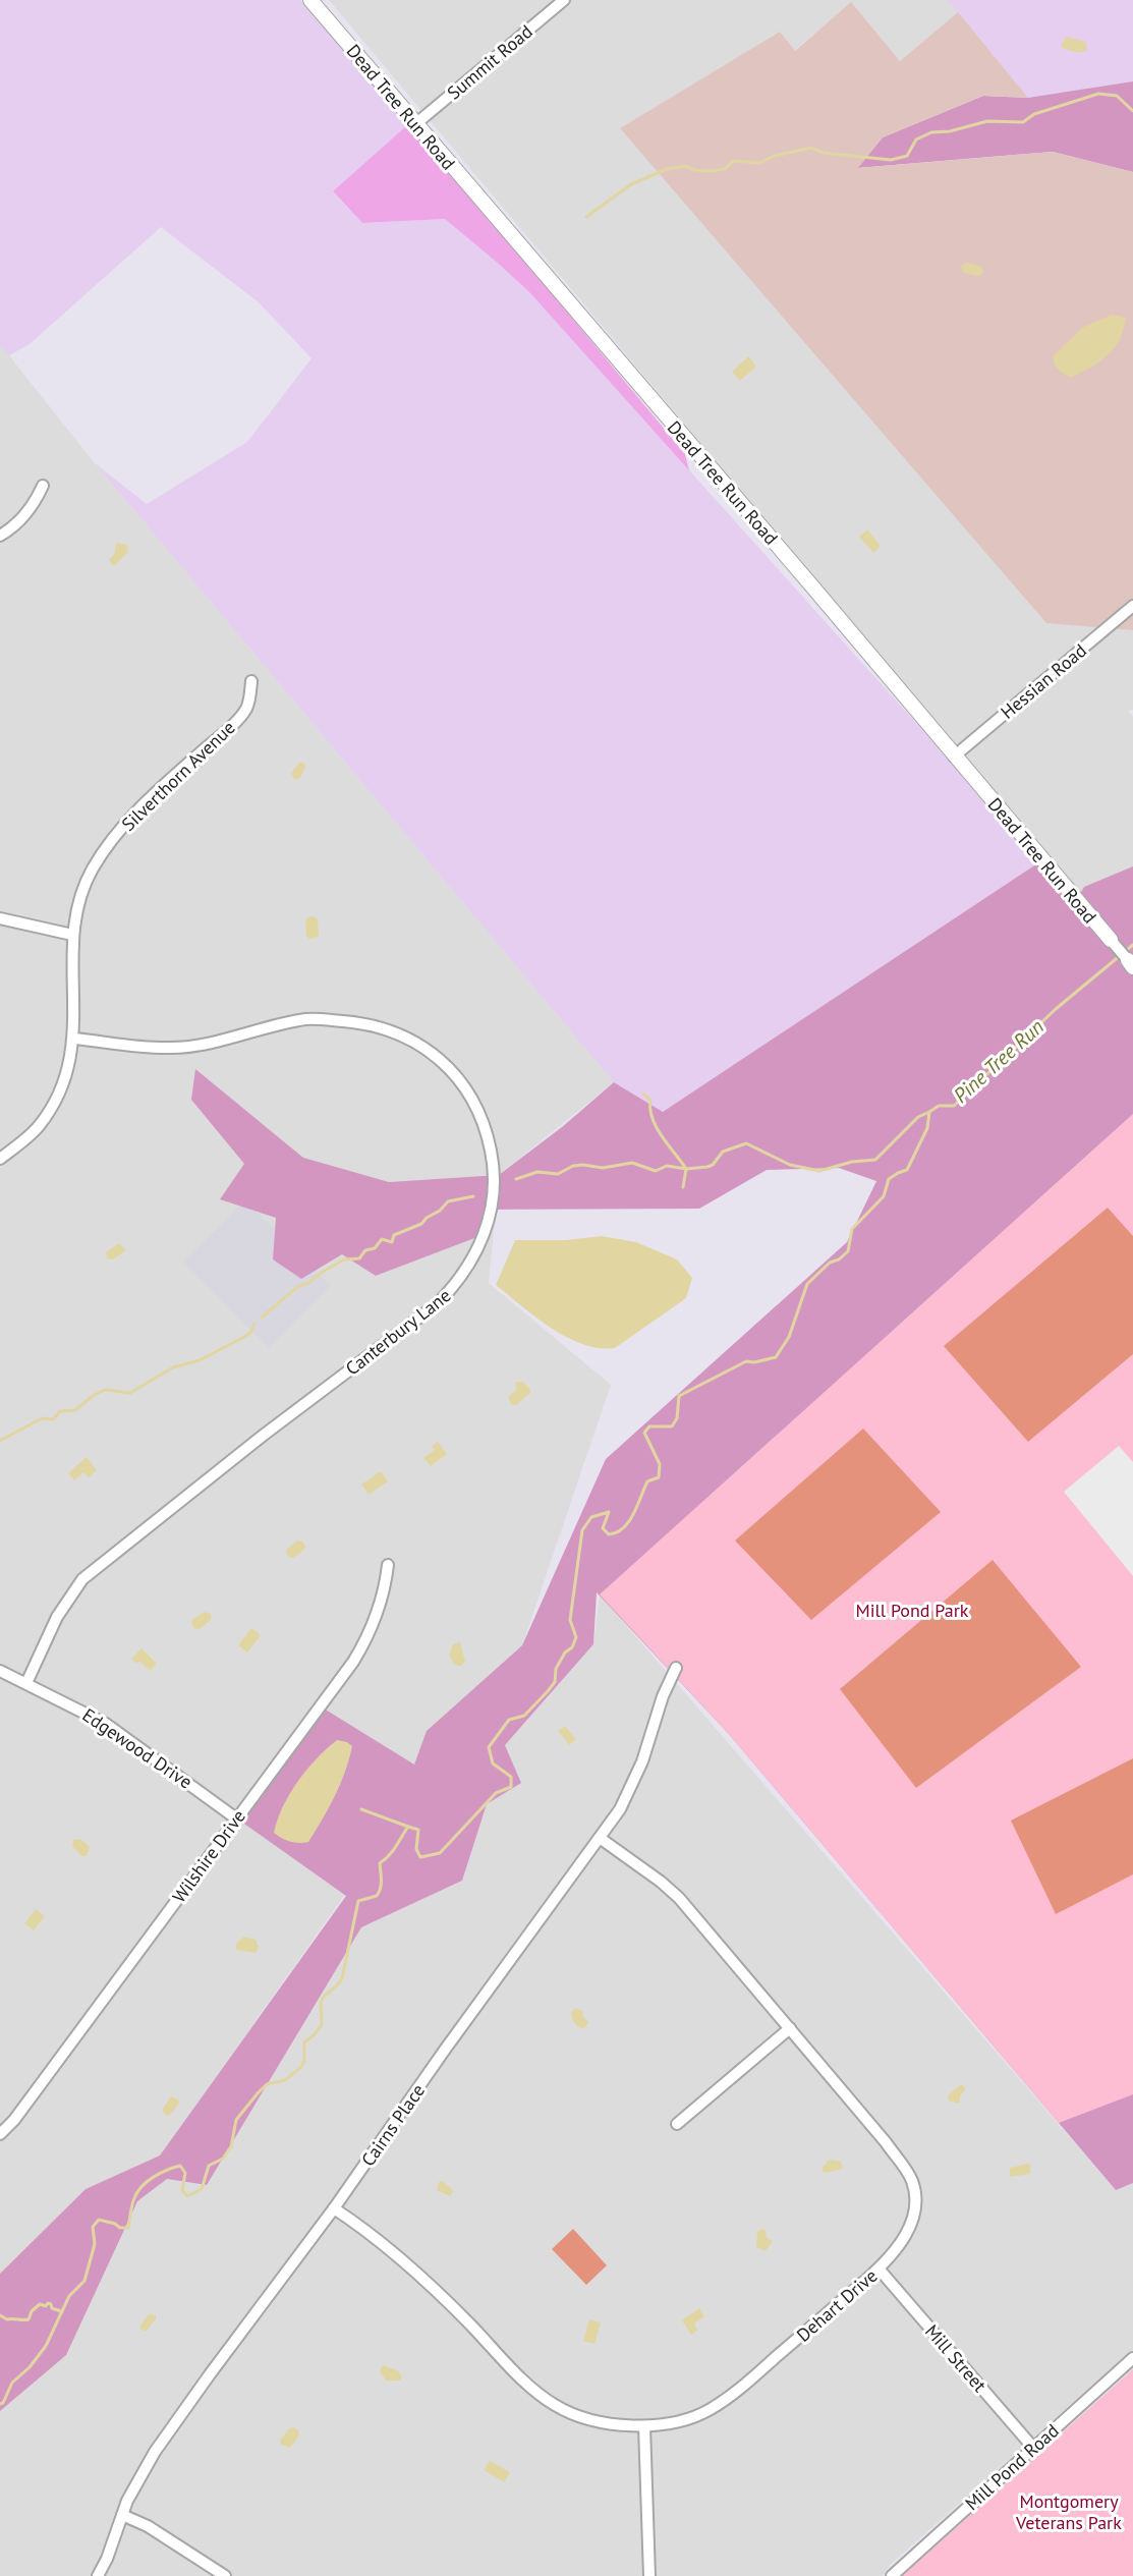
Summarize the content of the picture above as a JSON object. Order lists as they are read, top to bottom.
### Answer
{
  "streets": {
    "street": [
      "Summit Road",
      "Dead Tree Run Road",
      "Hessian Road",
      "Silverthorn Avenue",
      "Canterbury Lane",
      "Edgewood Drive",
      "Wilshire Drive",
      "Cairns Place",
      "Dehart Drive",
      "Mill Street",
      "Mill Pond Road"
    ]
  },
  "crossings": [
    ["Summit Road", "Dead Tree Run Road"],
    ["Dead Tree Run Road", "Hessian Road"],
    ["Silverthorn Avenue", "Canterbury Lane"],
    ["Canterbury Lane", "Edgewood Drive"],
    ["Edgewood Drive", "Wilshire Drive"],
    ["Cairns Place", "Dehart Drive"],
    ["Dehart Drive", "Mill Street"],
    ["Mill Street", "Mill Pond Road"]
  ],
  "water": ["Pine Tree Run"],
  "parks": ["Mill Pond Park", "Montgomery Veterans Park"]
}
